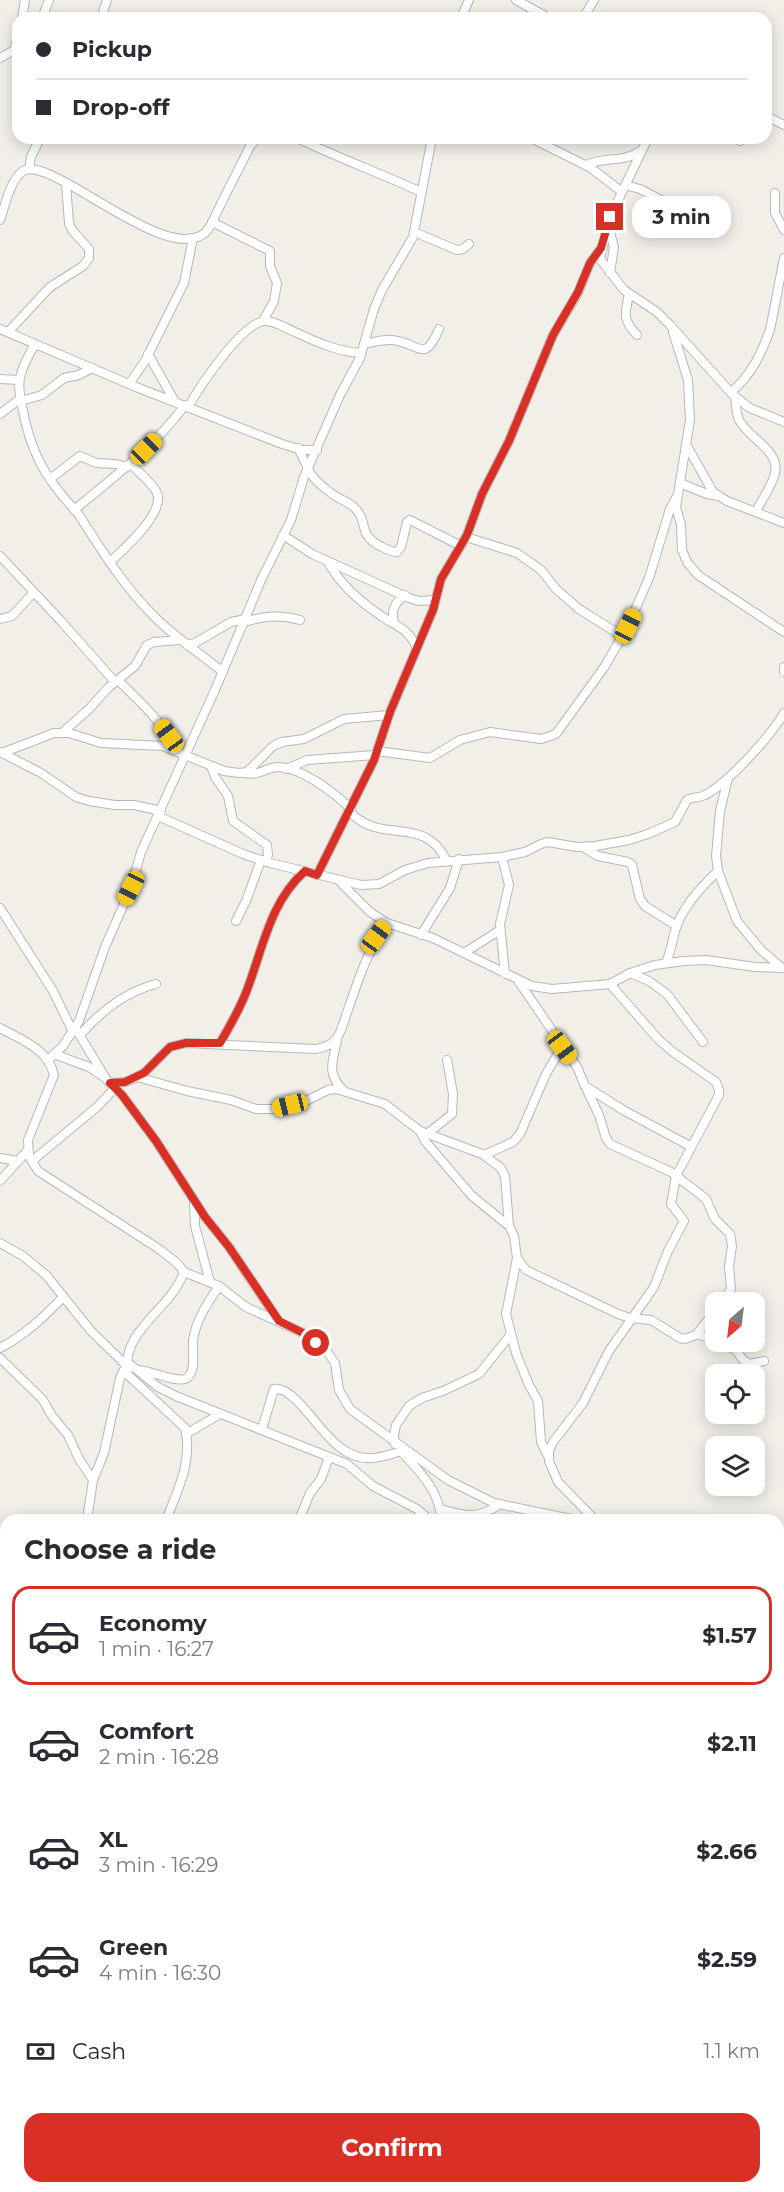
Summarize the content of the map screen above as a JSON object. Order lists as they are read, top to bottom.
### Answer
{
  "north": "bottom left",
  "page": {
    "banner": ["Pickup", "Drop-off"],
    "bubble": "3 min",
    "heading": "Choose a ride",
    "list": [
      {
        "name": "Economy",
        "note": "1 min · 16:27",
        "value": "$1.57"
      },
      {
        "name": "Comfort",
        "note": "2 min · 16:28",
        "value": "$2.11"
      },
      {
        "name": "XL",
        "note": "3 min · 16:29",
        "value": "$2.66"
      },
      {
        "name": "Green",
        "note": "4 min · 16:30",
        "value": "$2.59"
      }
    ],
    "pay": ["Cash", "1.1 km"],
    "buttons": "Confirm"
  }
}
